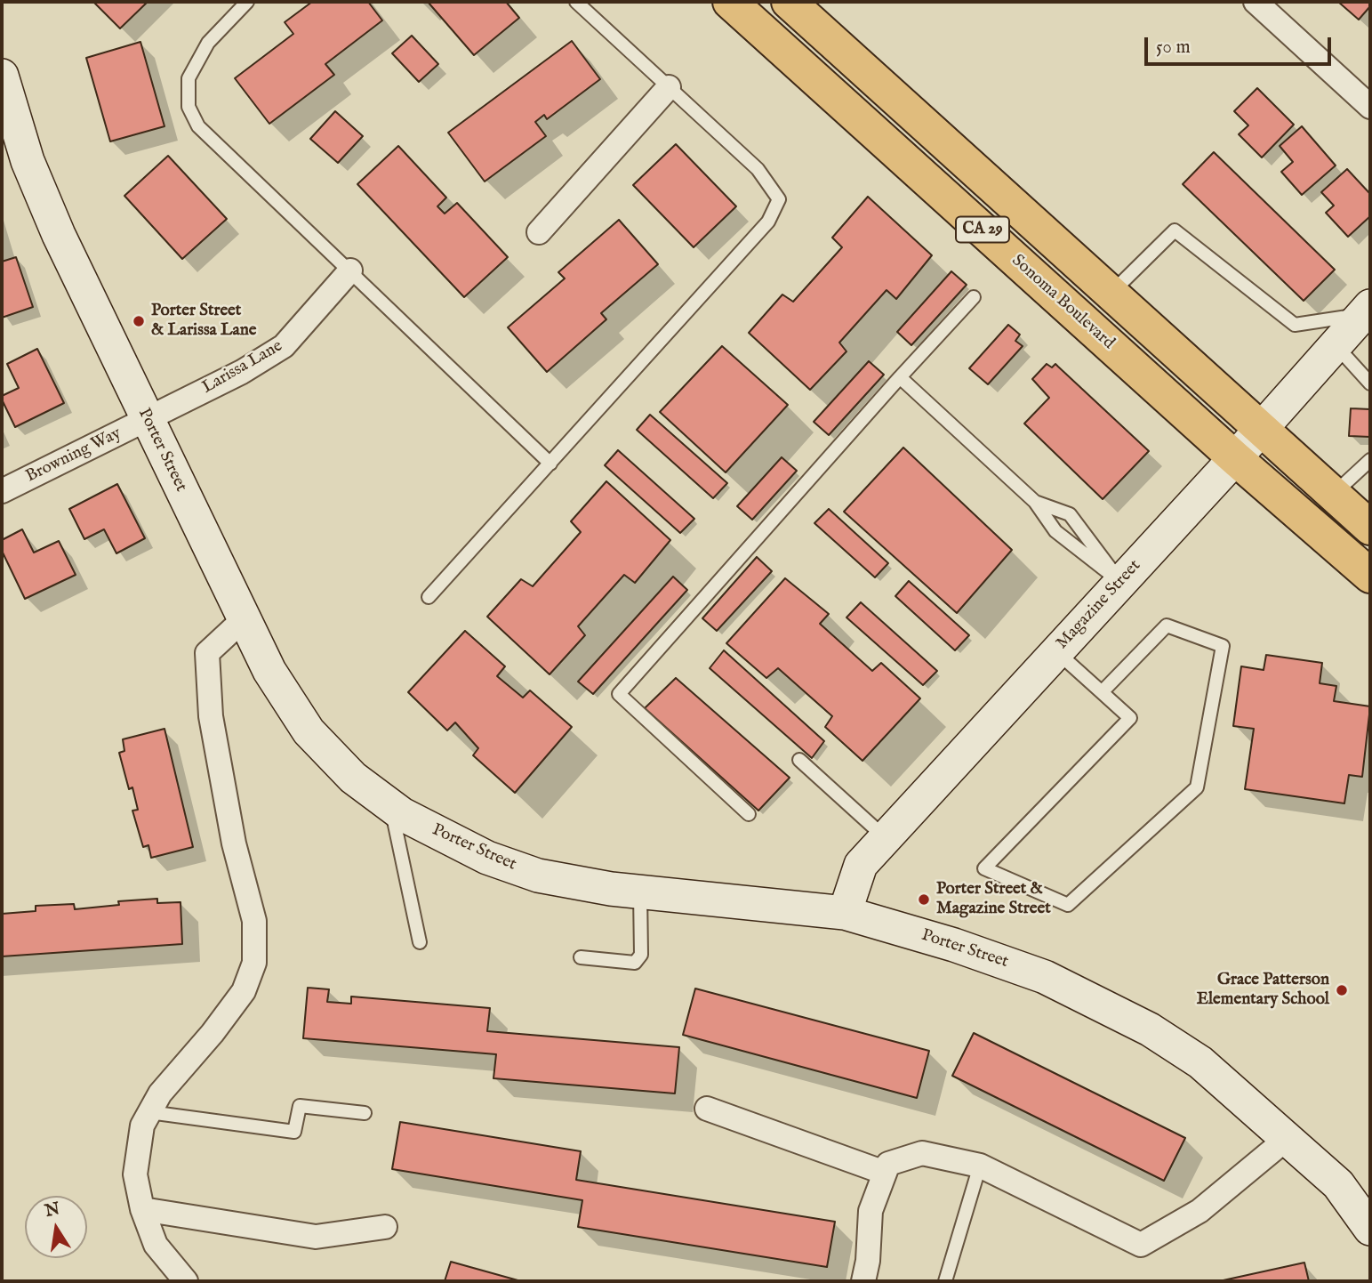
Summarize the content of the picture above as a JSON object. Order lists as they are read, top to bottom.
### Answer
{
  "streets": {
    "main road": ["CA 29", "Sonoma Boulevard"],
    "street": [
      "Larissa Lane",
      "Porter Street",
      "Browning Way",
      "Magazine Street"
    ]
  },
  "crossings": [
    ["CA 29", "Magazine Street"],
    ["Sonoma Boulevard", "Magazine Street"],
    ["Larissa Lane", "Porter Street"],
    ["Larissa Lane", "Browning Way"],
    ["Porter Street", "Browning Way"],
    ["Porter Street", "Magazine Street"]
  ],
  "places": ["Porter Street & Larissa Lane", "Porter Street & Magazine Street", "Grace Patterson Elementary School"],
  "scale_bar": "50 m",
  "north": "top"
}
